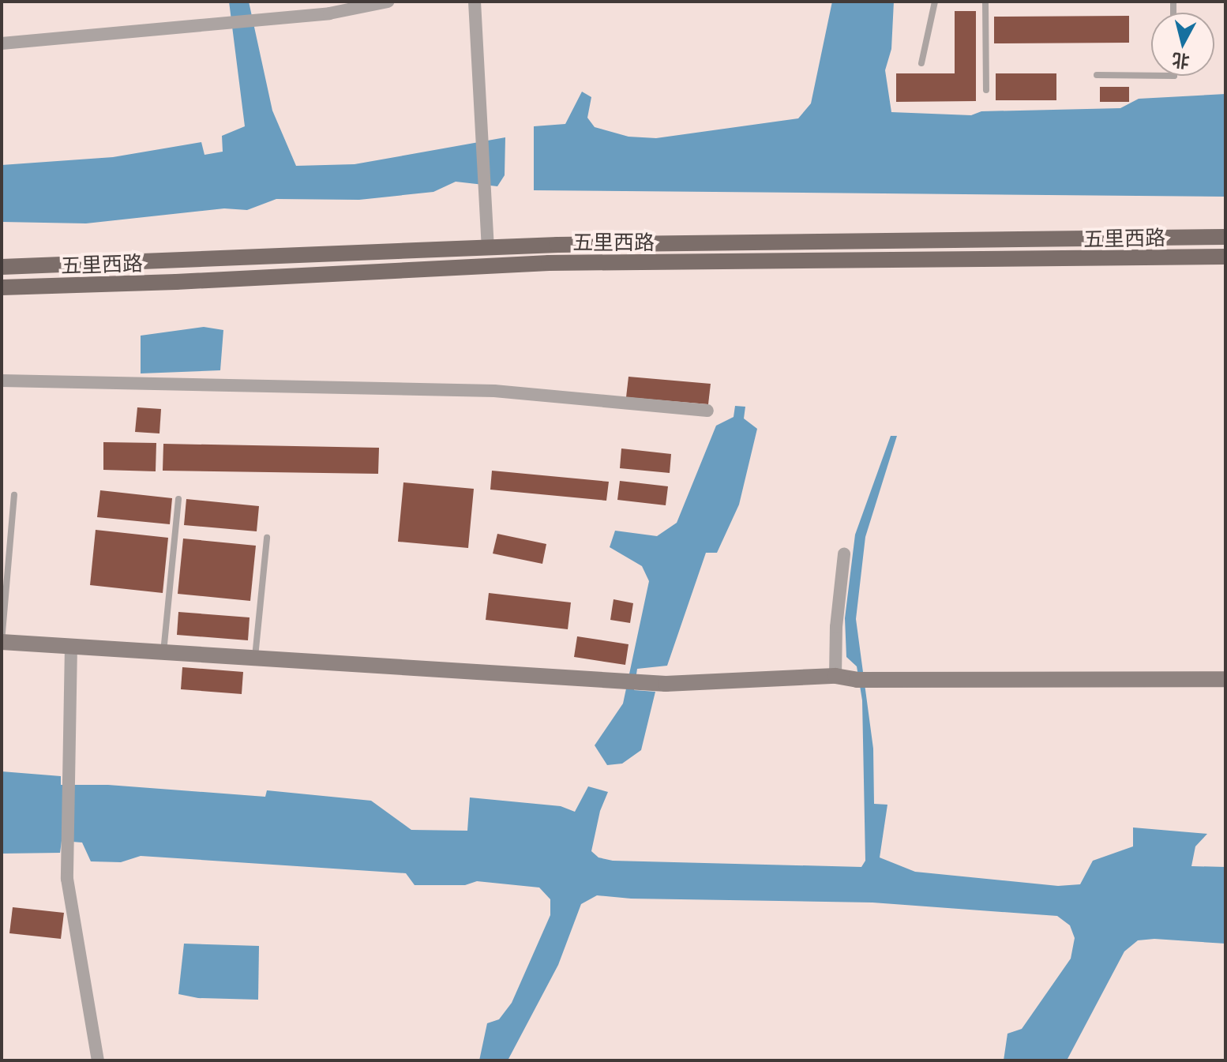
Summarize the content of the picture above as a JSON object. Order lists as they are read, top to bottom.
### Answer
{
  "streets": {
    "main road": ["五里西路"]
  },
  "north": "bottom"
}
